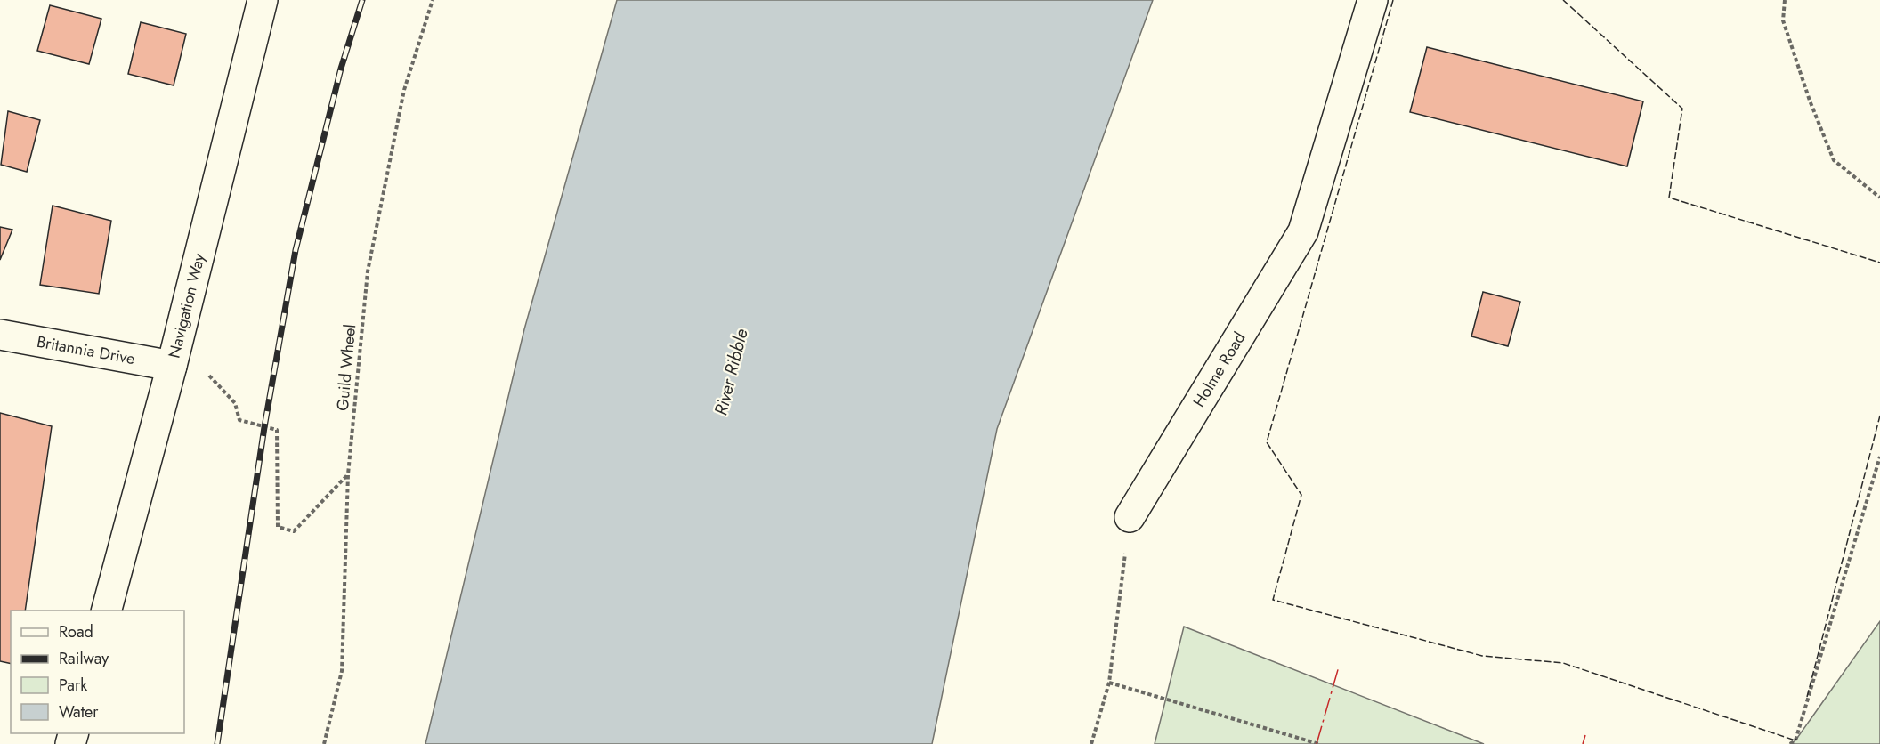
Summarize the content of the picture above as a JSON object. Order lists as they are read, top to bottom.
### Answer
{
  "streets": {
    "street": ["Navigation Way", "Britannia Drive", "Holme Road"],
    "path": ["Guild Wheel"]
  },
  "crossings": [
    ["Navigation Way", "Britannia Drive"]
  ],
  "water": ["River Ribble"],
  "legend": [
    "Road",
    "Railway",
    "Park",
    "Water"
  ]
}
